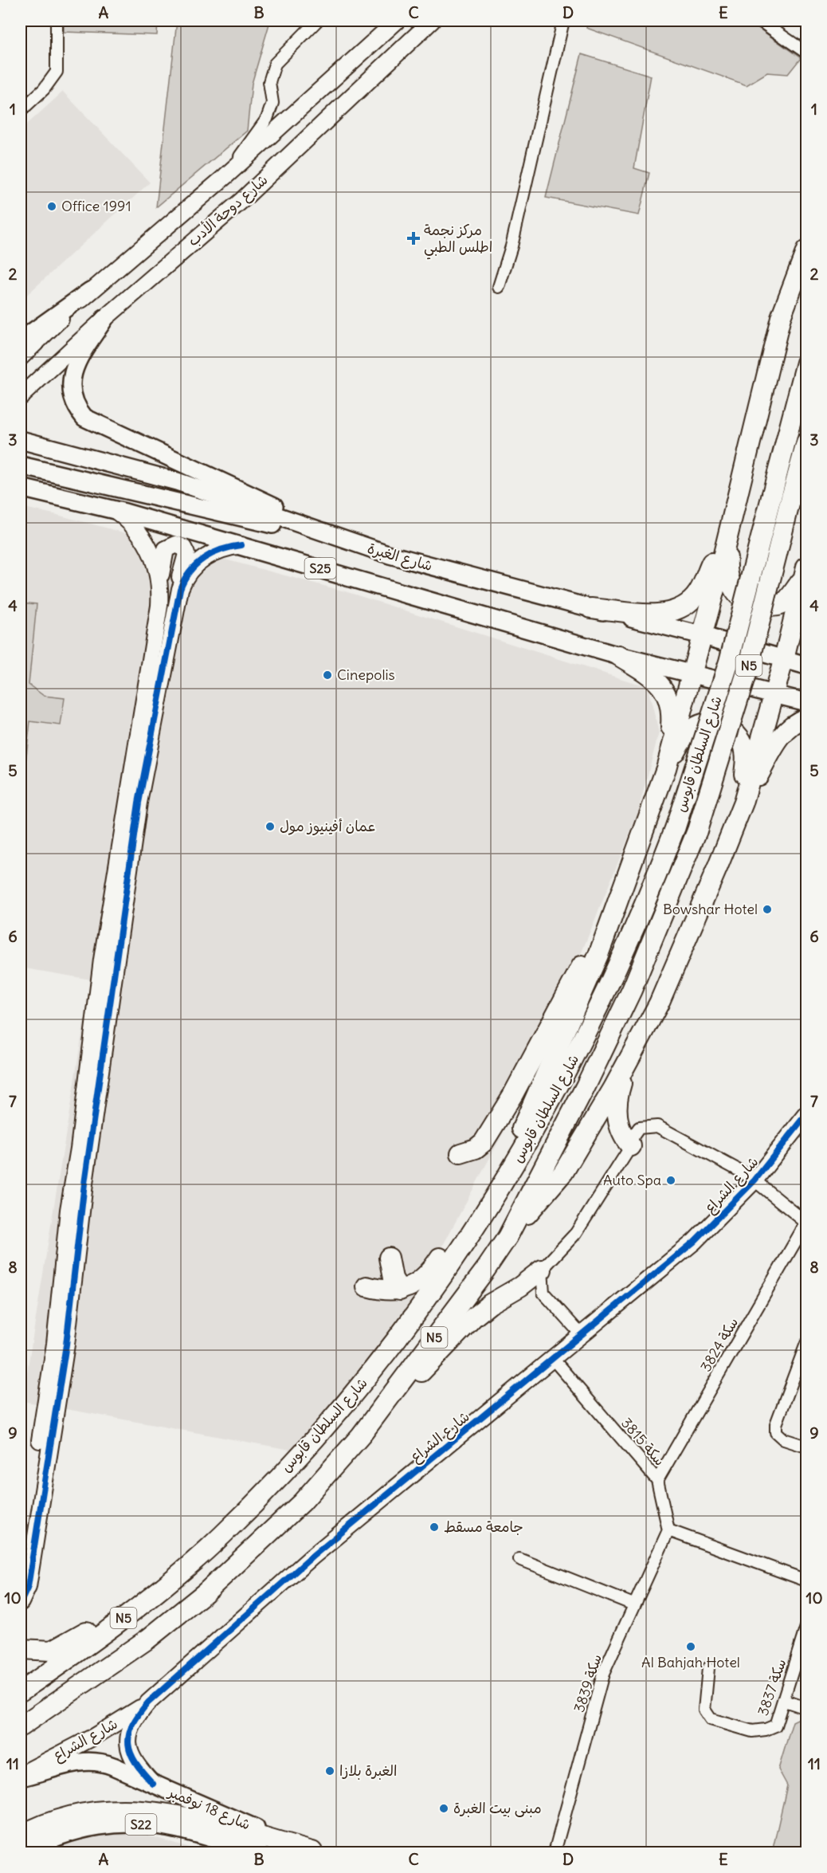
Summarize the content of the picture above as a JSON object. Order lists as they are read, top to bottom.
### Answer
{
  "streets": {
    "highway": ["N5", "شارع السلطان قابوس"],
    "main road": [
      "شارع الغبرة",
      "S25",
      "شارع 18 نوفمبر",
      "S22"
    ],
    "street": [
      "شارع دوحة الأدب",
      "شارع الشراع",
      "سكة 3824",
      "سكة 3815",
      "سكة 3839",
      "سكة 3837"
    ]
  },
  "crossings": [
    ["شارع الشراع", "سكة 3815"],
    ["شارع الشراع", "شارع 18 نوفمبر"],
    ["سكة 3824", "سكة 3815"],
    ["سكة 3815", "سكة 3839"]
  ],
  "places": {
    "other": [
      "Office 1991",
      "Cinepolis",
      "عمان أفينيوز مول",
      "Bowshar Hotel",
      "Auto Spa",
      "جامعة مسقط",
      "Al Bahjah Hotel",
      "الغبرة بلازا",
      "مبنى بيت الغبرة"
    ],
    "health": ["مركز نجمة اطلس الطبي"]
  },
  "grid": {
    "columns": [
      "A",
      "B",
      "C",
      "D",
      "E"
    ],
    "rows": [
      "1",
      "2",
      "3",
      "4",
      "5",
      "6",
      "7",
      "8",
      "9",
      "10",
      "11"
    ]
  }
}
